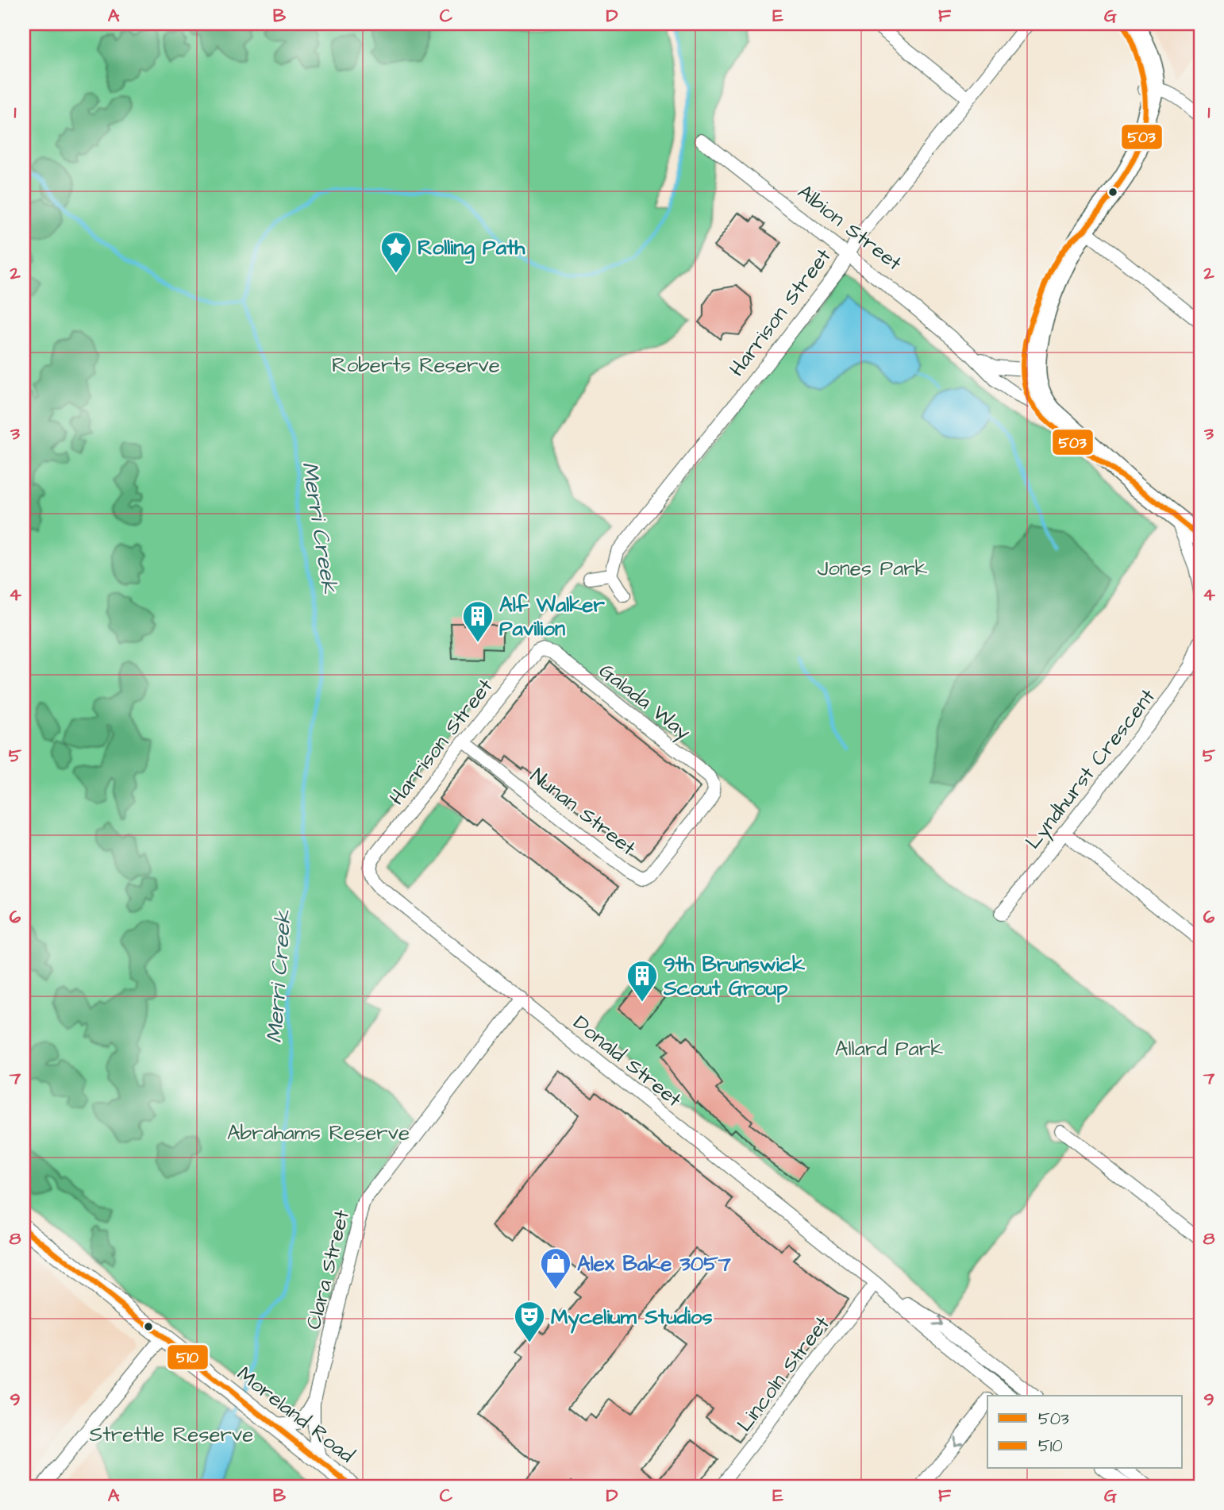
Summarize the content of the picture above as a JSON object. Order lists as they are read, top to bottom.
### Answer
{
  "streets": {
    "main road": ["Albion Street", "Moreland Road"],
    "street": [
      "Harrison Street",
      "Galada Way",
      "Lyndhurst Crescent",
      "Nunan Street",
      "Donald Street",
      "Clara Street",
      "Lincoln Street"
    ]
  },
  "crossings": [
    ["Albion Street", "Harrison Street"],
    ["Harrison Street", "Galada Way"],
    ["Harrison Street", "Nunan Street"],
    ["Harrison Street", "Donald Street"],
    ["Galada Way", "Nunan Street"],
    ["Donald Street", "Clara Street"],
    ["Donald Street", "Lincoln Street"],
    ["Clara Street", "Moreland Road"]
  ],
  "water": ["Merri Creek"],
  "parks": [
    "Roberts Reserve",
    "Jones Park",
    "Allard Park",
    "Abrahams Reserve",
    "Strettle Reserve"
  ],
  "places": {
    "place": ["Rolling Path"],
    "building": ["Alf Walker Pavilion", "9th Brunswick Scout Group"],
    "shop": ["Alex Bake 3057"],
    "theatre": ["Mycelium Studios"]
  },
  "lines": ["transit line 503", "transit line 510"],
  "legend": ["503", "510"],
  "grid": {
    "columns": [
      "A",
      "B",
      "C",
      "D",
      "E",
      "F",
      "G"
    ],
    "rows": [
      "1",
      "2",
      "3",
      "4",
      "5",
      "6",
      "7",
      "8",
      "9"
    ]
  }
}
